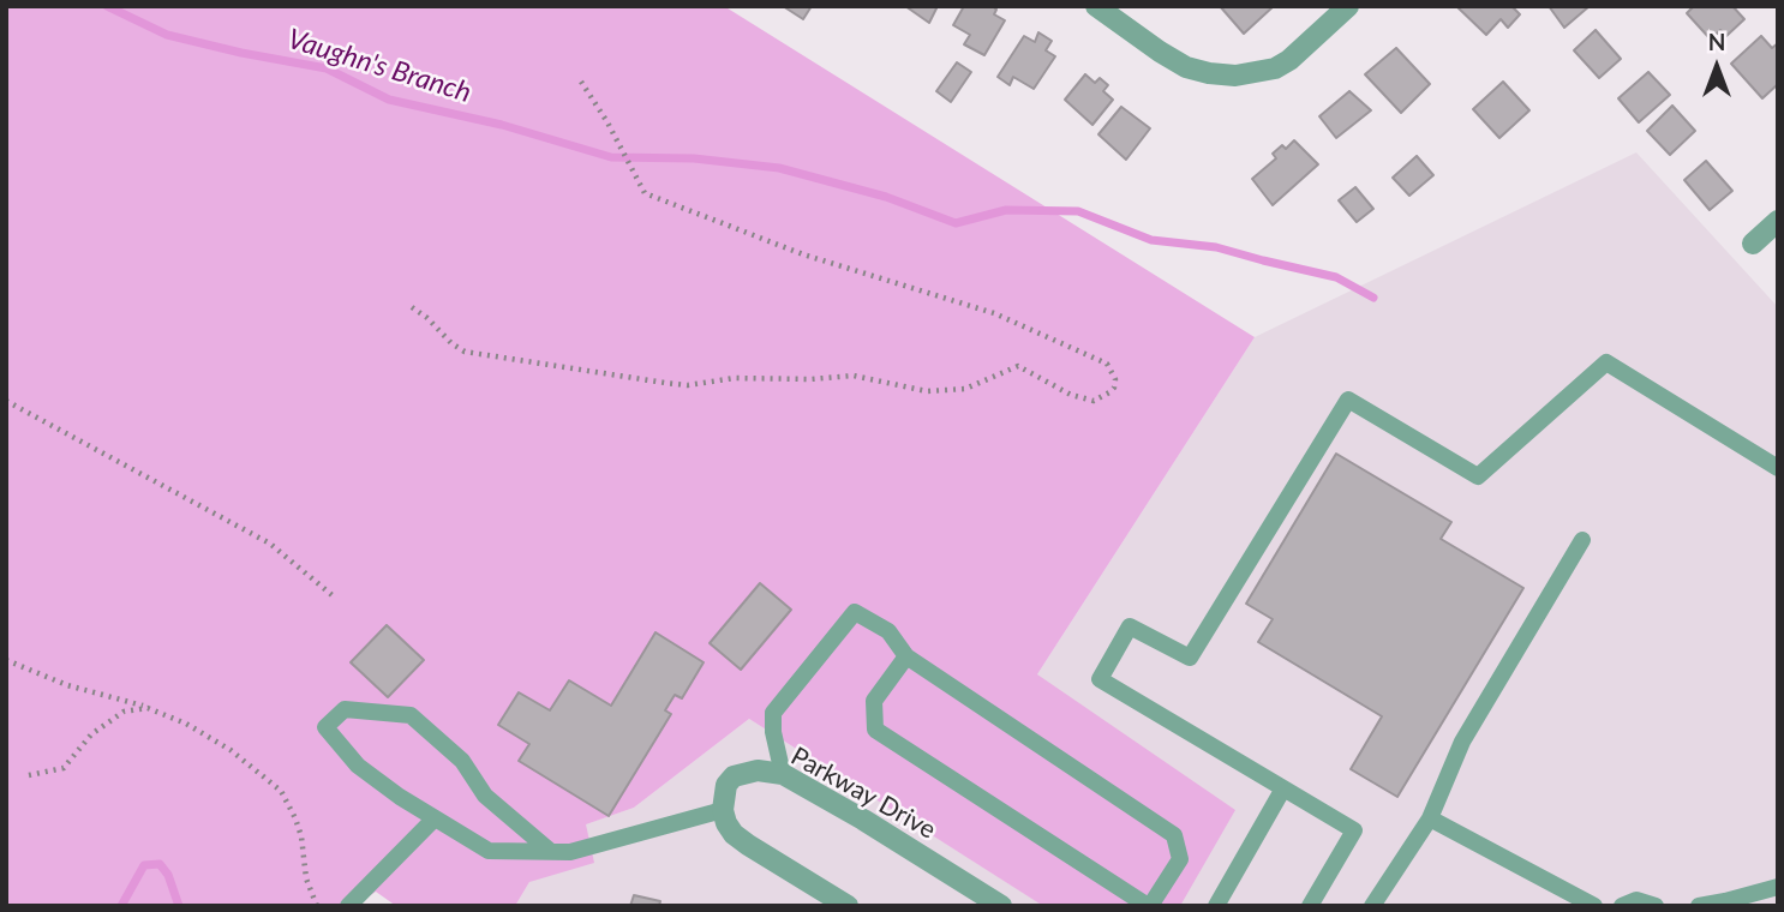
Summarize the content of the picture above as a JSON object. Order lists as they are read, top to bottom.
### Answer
{
  "streets": {
    "street": ["Parkway Drive"]
  },
  "water": ["Vaughn's Branch"],
  "north": "top"
}
